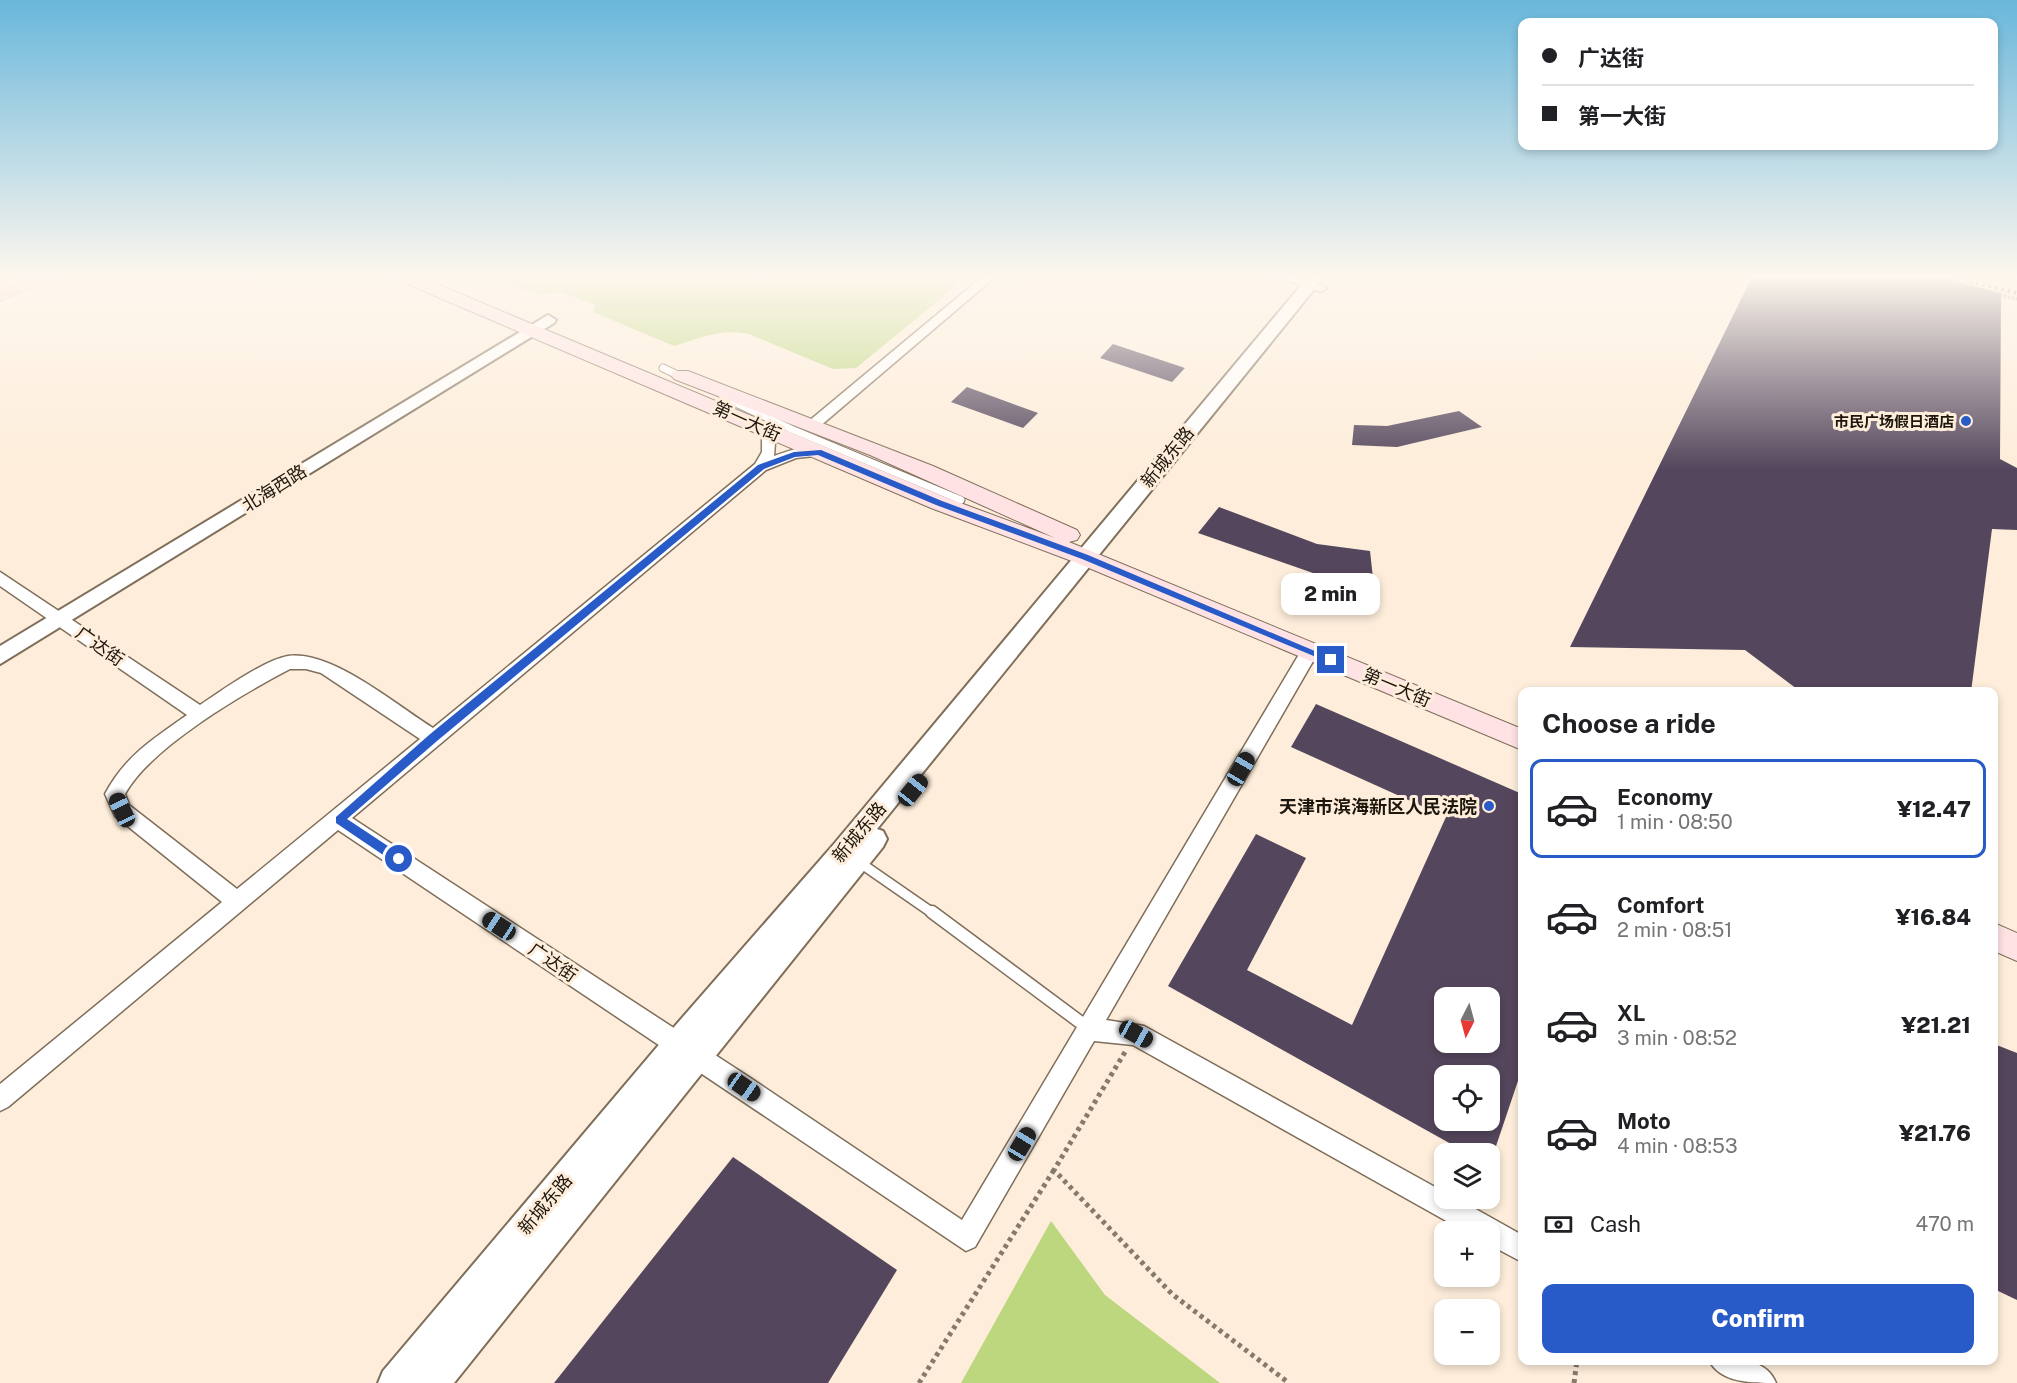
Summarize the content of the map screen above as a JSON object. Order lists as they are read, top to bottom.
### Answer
{
  "streets": {
    "main road": ["第一大街"],
    "street": ["新城东路", "北海西路", "广达街"]
  },
  "crossings": [
    ["第一大街", "新城东路"],
    ["新城东路", "广达街"],
    ["北海西路", "广达街"]
  ],
  "places": ["市民广场假日酒店", "天津市滨海新区人民法院"],
  "north": "bottom",
  "page": {
    "banner": ["广达街", "第一大街"],
    "bubble": "2 min",
    "heading": "Choose a ride",
    "list": [
      {
        "name": "Economy",
        "note": "1 min · 08:50",
        "value": "¥12.47"
      },
      {
        "name": "Comfort",
        "note": "2 min · 08:51",
        "value": "¥16.84"
      },
      {
        "name": "XL",
        "note": "3 min · 08:52",
        "value": "¥21.21"
      },
      {
        "name": "Moto",
        "note": "4 min · 08:53",
        "value": "¥21.76"
      }
    ],
    "map_buttons": ["+", "−"],
    "pay": ["Cash", "470 m"],
    "buttons": "Confirm"
  }
}
